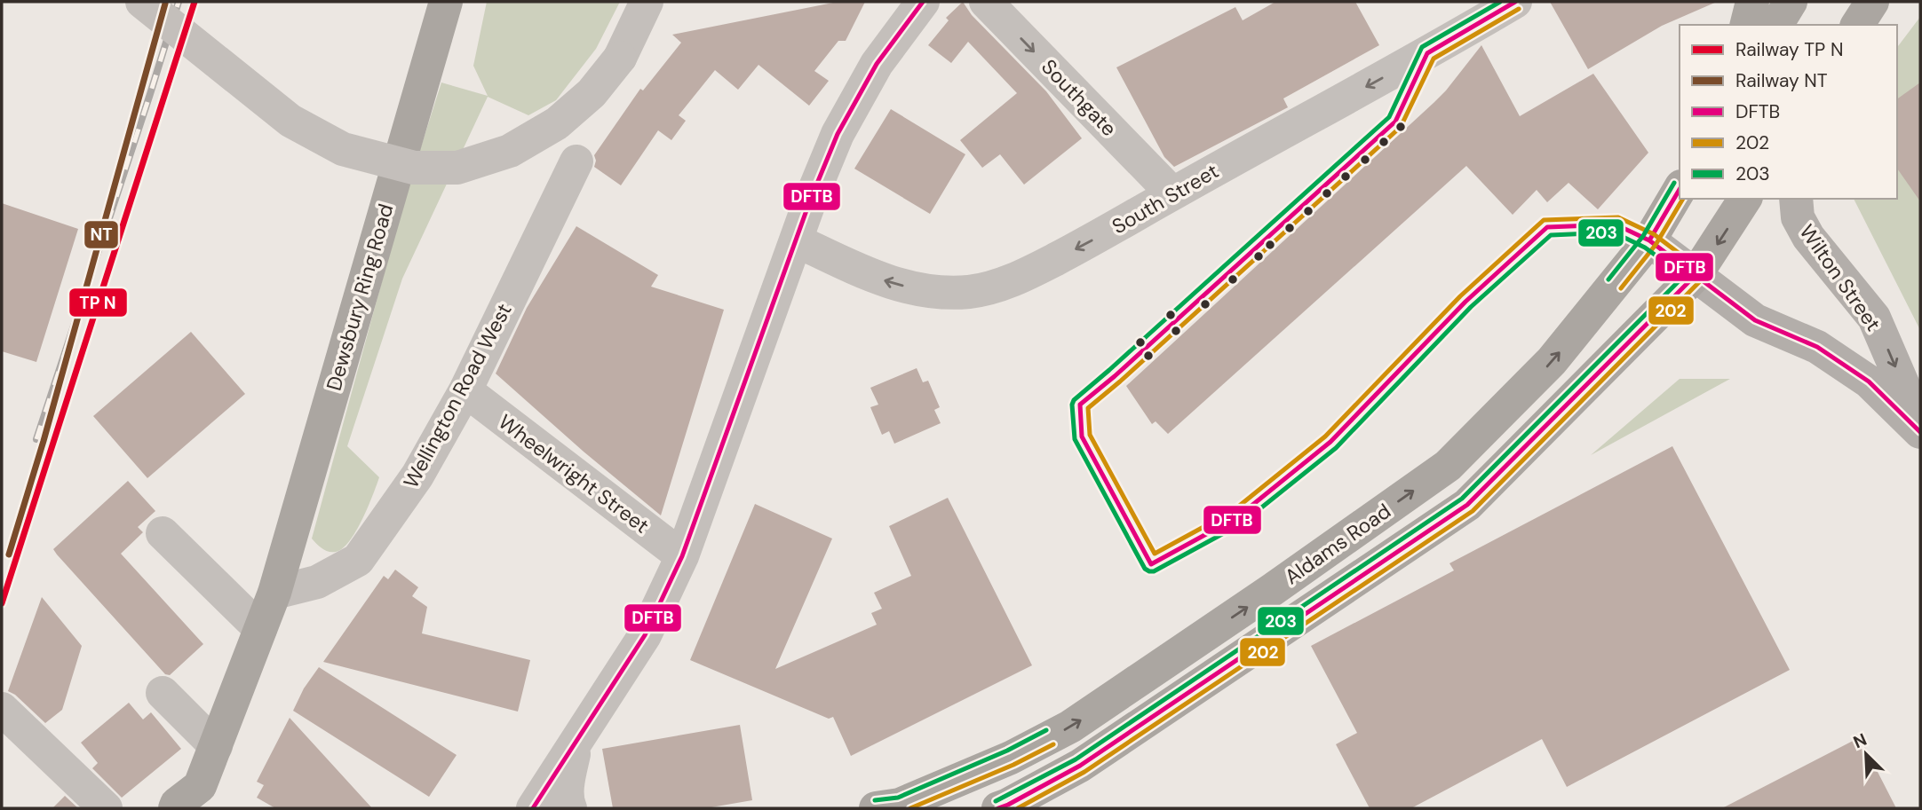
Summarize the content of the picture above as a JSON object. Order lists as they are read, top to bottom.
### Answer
{
  "streets": {
    "highway": ["Dewsbury Ring Road", "Aldams Road"],
    "main road": ["Wilton Street"],
    "street": [
      "Southgate",
      "South Street",
      "Wellington Road West",
      "Wheelwright Street"
    ]
  },
  "crossings": [
    ["Southgate", "South Street"],
    ["Dewsbury Ring Road", "Wellington Road West"],
    ["Wellington Road West", "Wheelwright Street"]
  ],
  "one_way": ["Southgate", "South Street", "Wilton Street"],
  "lines": [
    "transit line DFTB",
    "transit line 203",
    "rail line NT",
    "transit line 202"
  ],
  "legend": [
    "Railway TP N",
    "Railway NT",
    "DFTB",
    "202",
    "203"
  ],
  "north": "top left"
}
